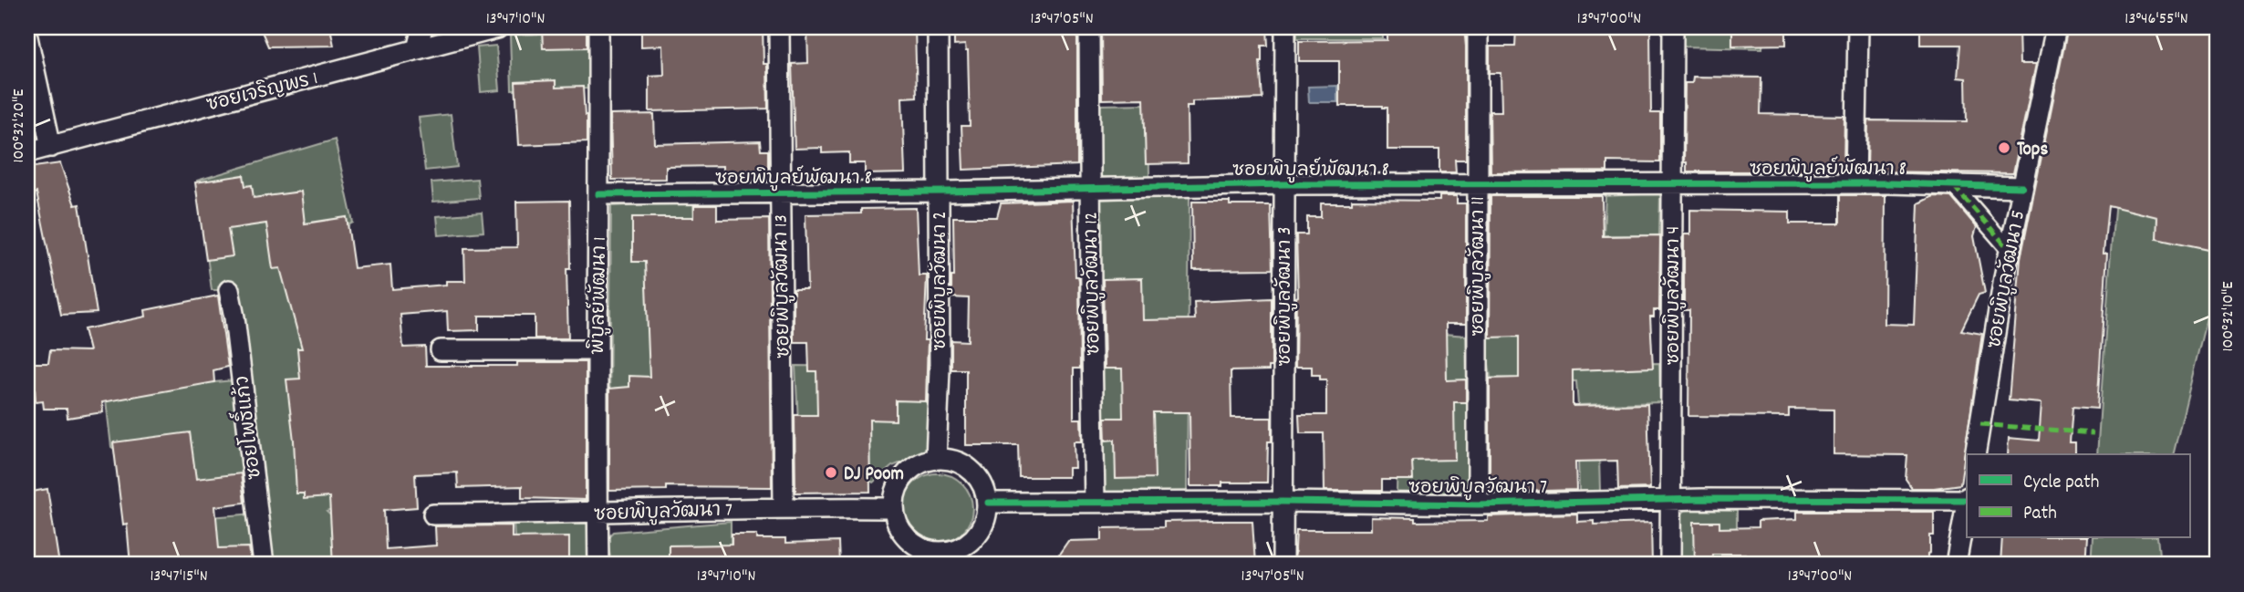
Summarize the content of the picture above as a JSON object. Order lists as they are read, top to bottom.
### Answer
{
  "streets": {
    "street": [
      "ซอยเจริญพร 1",
      "ซอยพิบูลย์พัฒนา 8",
      "ซอยพิบูลวัฒนา 11",
      "ซอยพิบูลวัฒนา 5",
      "ซอยพิบูลวัฒนา 2",
      "ซอยพิบูลวัฒนา 12",
      "ซอยพิบูลวัฒนา 13",
      "พิบูลย์พัฒนา 1",
      "ซอยพิบูลวัฒนา 4",
      "ซอยพิบูลวัฒนา 3",
      "ซอยโพธิ์แก้ว",
      "ซอยพิบูลวัฒนา 7"
    ]
  },
  "crossings": [
    ["ซอยพิบูลย์พัฒนา 8", "ซอยพิบูลวัฒนา 11"],
    ["ซอยพิบูลย์พัฒนา 8", "ซอยพิบูลวัฒนา 5"],
    ["ซอยพิบูลย์พัฒนา 8", "ซอยพิบูลวัฒนา 2"],
    ["ซอยพิบูลย์พัฒนา 8", "ซอยพิบูลวัฒนา 12"],
    ["ซอยพิบูลย์พัฒนา 8", "ซอยพิบูลวัฒนา 13"],
    ["ซอยพิบูลย์พัฒนา 8", "พิบูลย์พัฒนา 1"],
    ["ซอยพิบูลย์พัฒนา 8", "ซอยพิบูลวัฒนา 4"],
    ["ซอยพิบูลย์พัฒนา 8", "ซอยพิบูลวัฒนา 3"],
    ["ซอยพิบูลวัฒนา 11", "ซอยพิบูลวัฒนา 7"],
    ["ซอยพิบูลวัฒนา 2", "ซอยพิบูลวัฒนา 7"],
    ["ซอยพิบูลวัฒนา 12", "ซอยพิบูลวัฒนา 7"],
    ["ซอยพิบูลวัฒนา 13", "ซอยพิบูลวัฒนา 7"],
    ["พิบูลย์พัฒนา 1", "ซอยพิบูลวัฒนา 7"],
    ["ซอยพิบูลวัฒนา 4", "ซอยพิบูลวัฒนา 7"],
    ["ซอยพิบูลวัฒนา 3", "ซอยพิบูลวัฒนา 7"]
  ],
  "places": ["Tops", "DJ Poom"],
  "legend": ["Cycle path", "Path"],
  "coordinates": [
    "13°47'10\"N",
    "13°47'05\"N",
    "13°47'00\"N",
    "13°46'55\"N",
    "100°32'20\"E",
    "100°32'10\"E",
    "13°47'15\"N"
  ]
}
